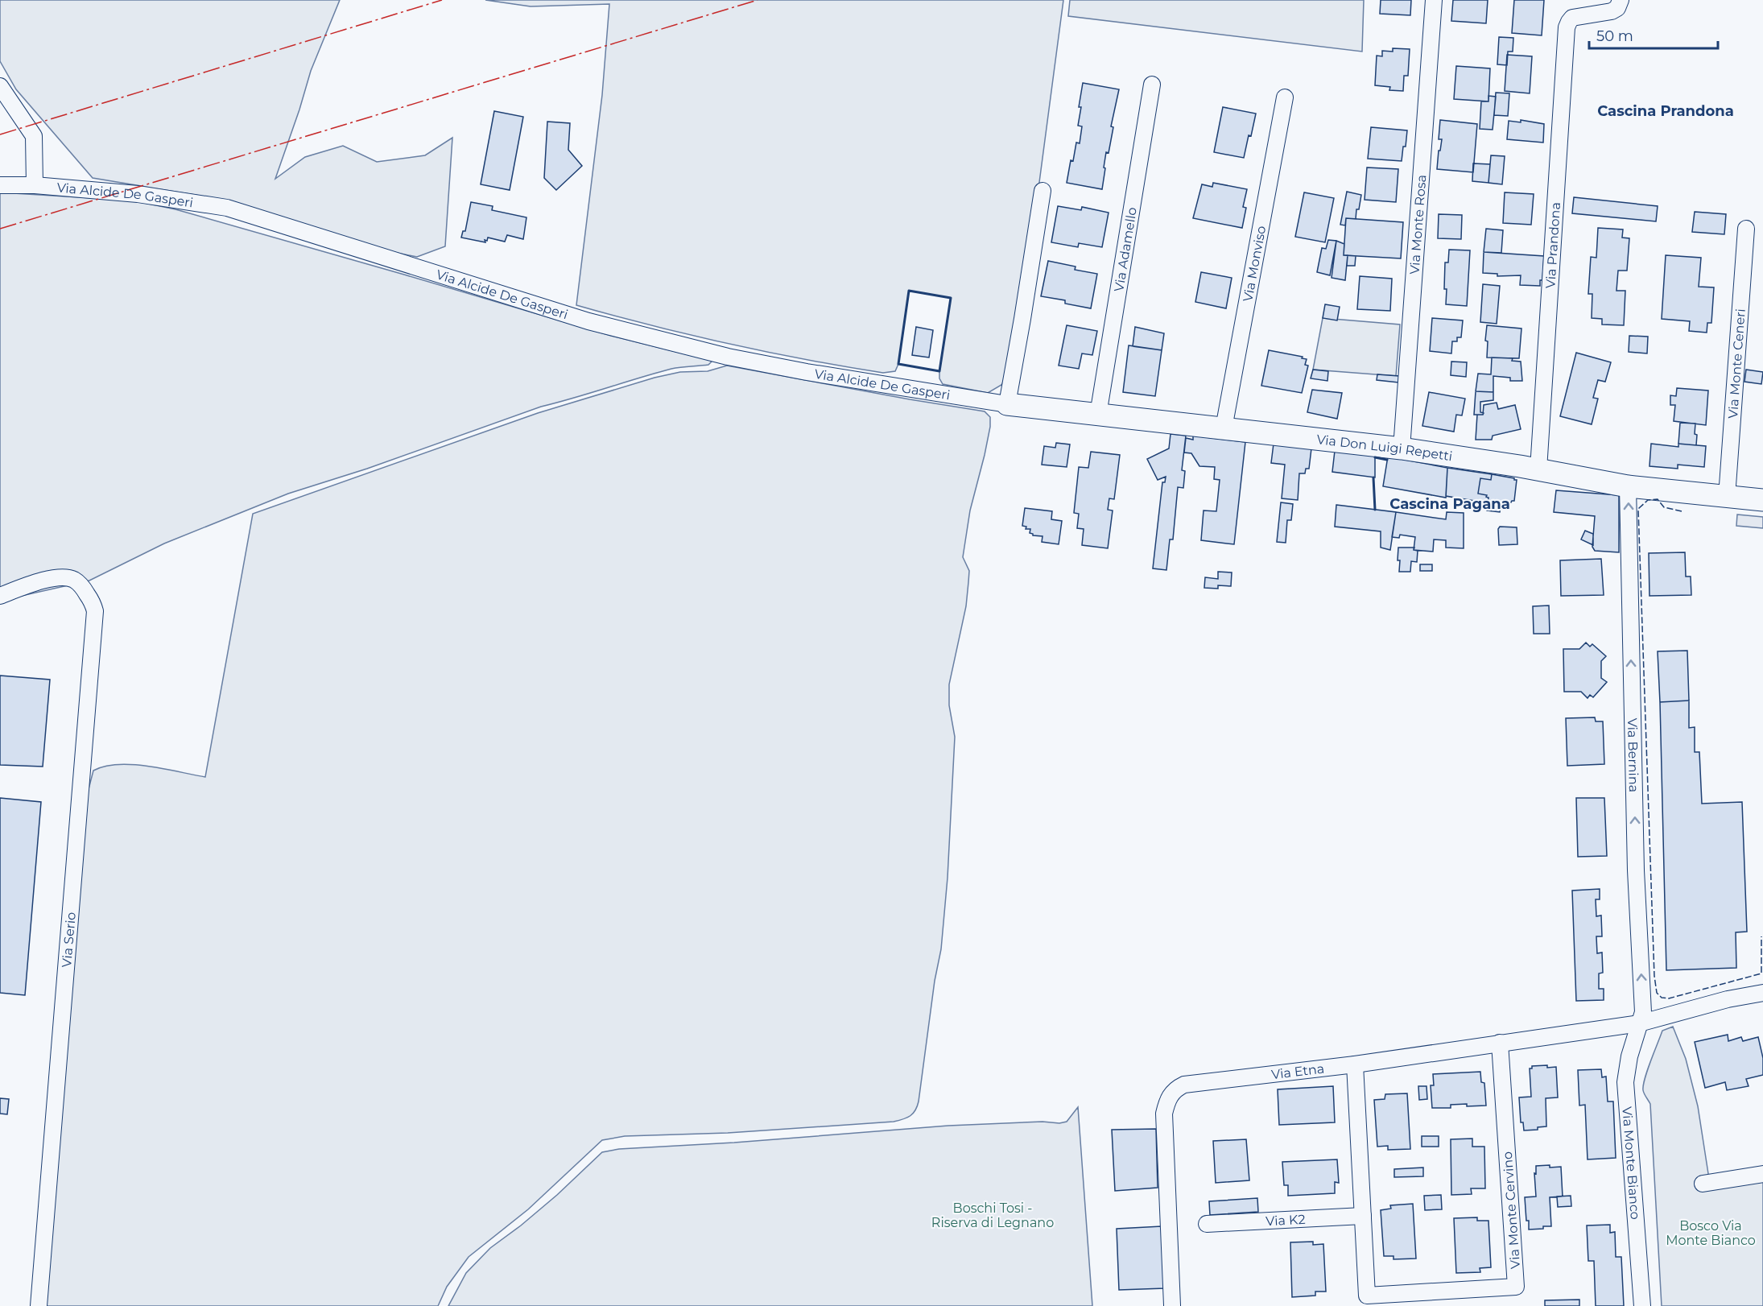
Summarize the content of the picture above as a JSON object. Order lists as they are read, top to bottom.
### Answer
{
  "streets": {
    "street": [
      "Via Alcide De Gasperi",
      "Via Monte Rosa",
      "Via Prandona",
      "Via Adamello",
      "Via Monviso",
      "Via Monte Ceneri",
      "Via Don Luigi Repetti",
      "Via Bernina",
      "Via Serio",
      "Via Etna",
      "Via Monte Bianco",
      "Via Monte Cervino",
      "Via K2"
    ]
  },
  "crossings": [
    ["Via Alcide De Gasperi", "Via Don Luigi Repetti"],
    ["Via Monte Rosa", "Via Don Luigi Repetti"],
    ["Via Prandona", "Via Don Luigi Repetti"],
    ["Via Adamello", "Via Don Luigi Repetti"],
    ["Via Monviso", "Via Don Luigi Repetti"],
    ["Via Monte Ceneri", "Via Don Luigi Repetti"],
    ["Via Don Luigi Repetti", "Via Bernina"],
    ["Via Bernina", "Via Etna"],
    ["Via Bernina", "Via Monte Bianco"],
    ["Via Etna", "Via Monte Bianco"],
    ["Via Etna", "Via Monte Cervino"],
    ["Via Monte Cervino", "Via K2"]
  ],
  "one_way": ["Via Bernina"],
  "districts": ["Cascina Prandona", "Cascina Pagana"],
  "parks": ["Boschi Tosi - Riserva di Legnano", "Bosco Via Monte Bianco"],
  "scale_bar": "50 m"
}
